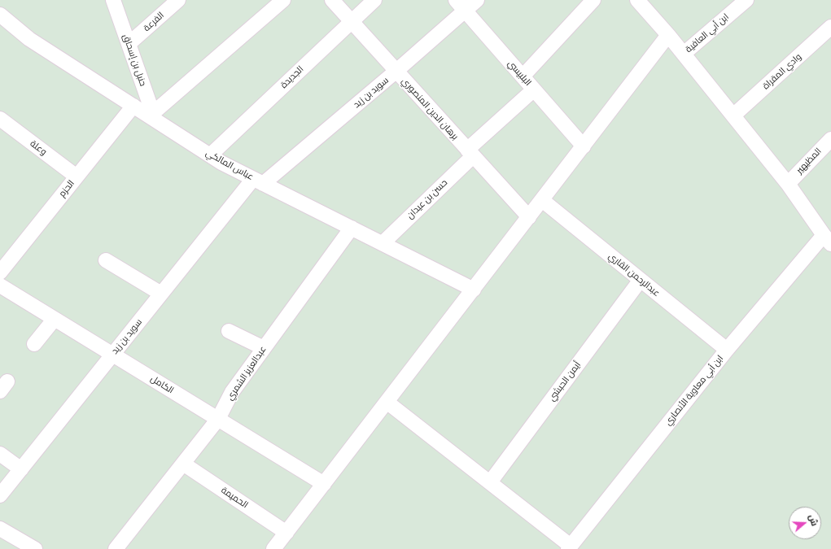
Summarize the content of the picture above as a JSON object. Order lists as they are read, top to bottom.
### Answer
{
  "streets": {
    "street": [
      "الفرعة",
      "ابن أبي العافية",
      "حنبل بن إسحاق",
      "وادي المقراة",
      "البلبيسي",
      "الجديدة",
      "سويد بن زيد",
      "برهان الدين المنصوري",
      "وعلة",
      "المظيهير",
      "عباس المالكي",
      "الحزم",
      "حسن بن عيدان",
      "عبدالرحمن القاري",
      "عبدالعزيز الشمري",
      "أيمن الحبشي",
      "الكامل",
      "ابن أبي معاوية الأنصاري",
      "الحميمة"
    ]
  },
  "crossings": [
    ["الفرعة", "حنبل بن إسحاق"],
    ["حنبل بن إسحاق", "عباس المالكي"],
    ["البلبيسي", "سويد بن زيد"],
    ["البلبيسي", "حسن بن عيدان"],
    ["الجديدة", "برهان الدين المنصوري"],
    ["الجديدة", "عباس المالكي"],
    ["سويد بن زيد", "برهان الدين المنصوري"],
    ["سويد بن زيد", "عباس المالكي"],
    ["سويد بن زيد", "الكامل"],
    ["برهان الدين المنصوري", "حسن بن عيدان"],
    ["وعلة", "الحزم"],
    ["عباس المالكي", "الحزم"],
    ["عباس المالكي", "حسن بن عيدان"],
    ["عباس المالكي", "عبدالعزيز الشمري"],
    ["عبدالرحمن القاري", "أيمن الحبشي"],
    ["عبدالرحمن القاري", "ابن أبي معاوية الأنصاري"],
    ["عبدالعزيز الشمري", "الكامل"],
    ["عبدالعزيز الشمري", "الحميمة"]
  ],
  "north": "right"
}
